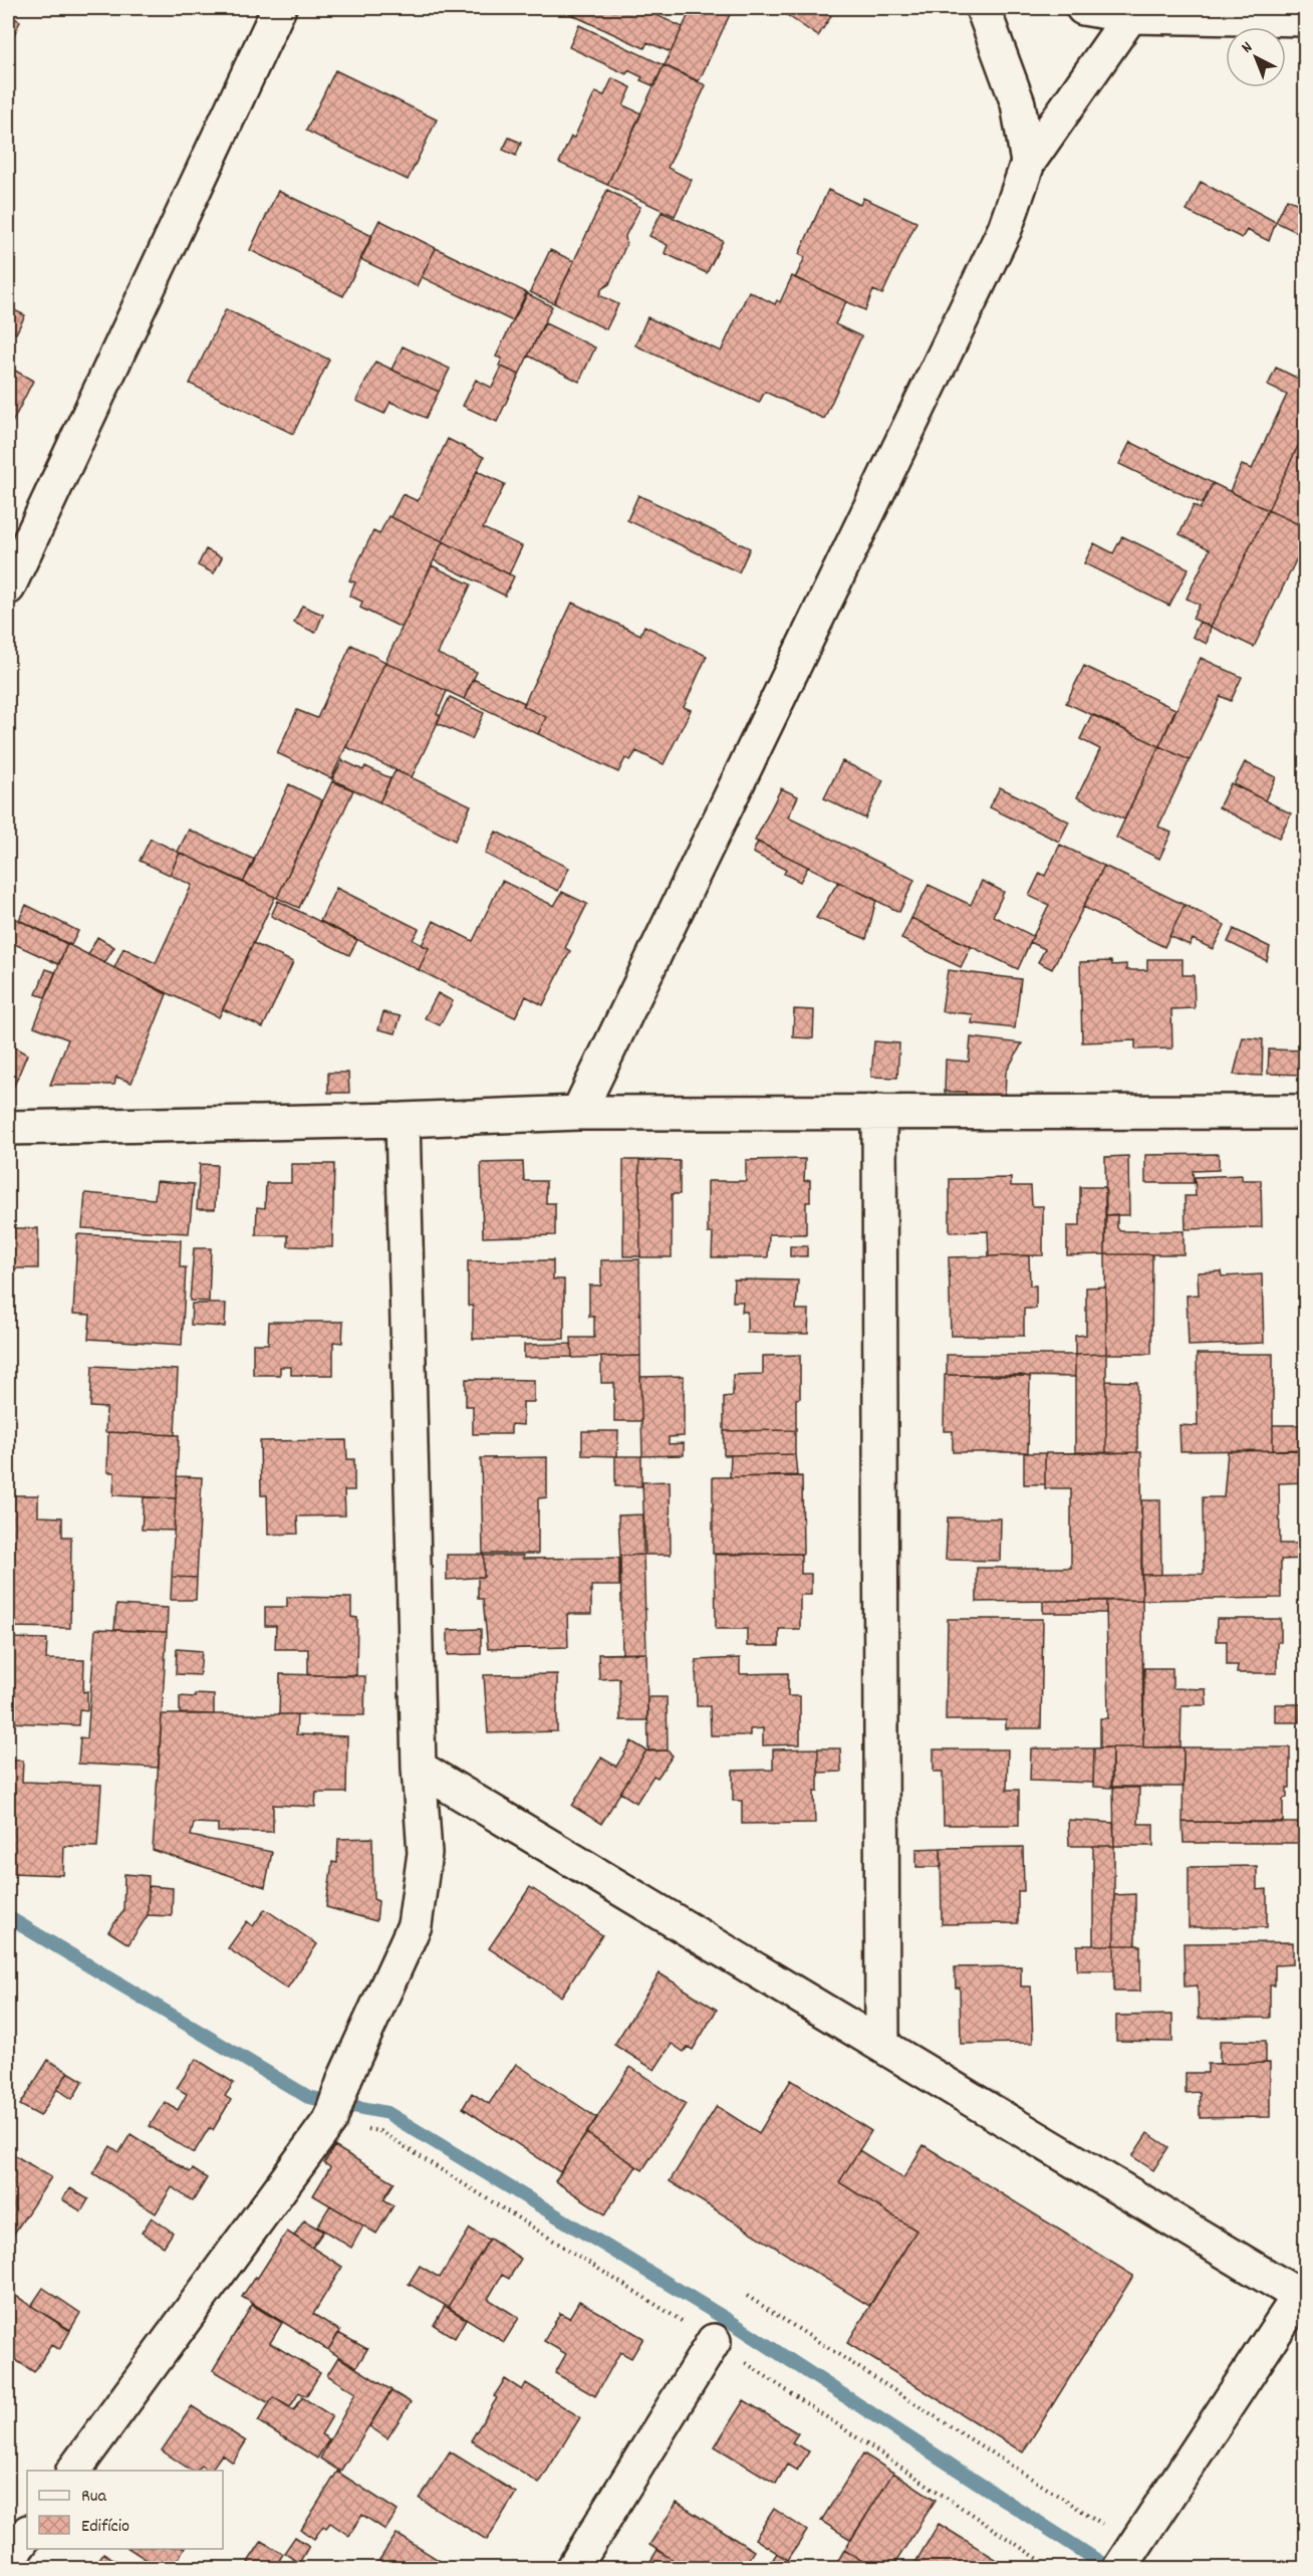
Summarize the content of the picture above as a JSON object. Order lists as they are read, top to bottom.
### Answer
{
  "legend": ["Rua", "Edifício"],
  "north": "top left"
}
